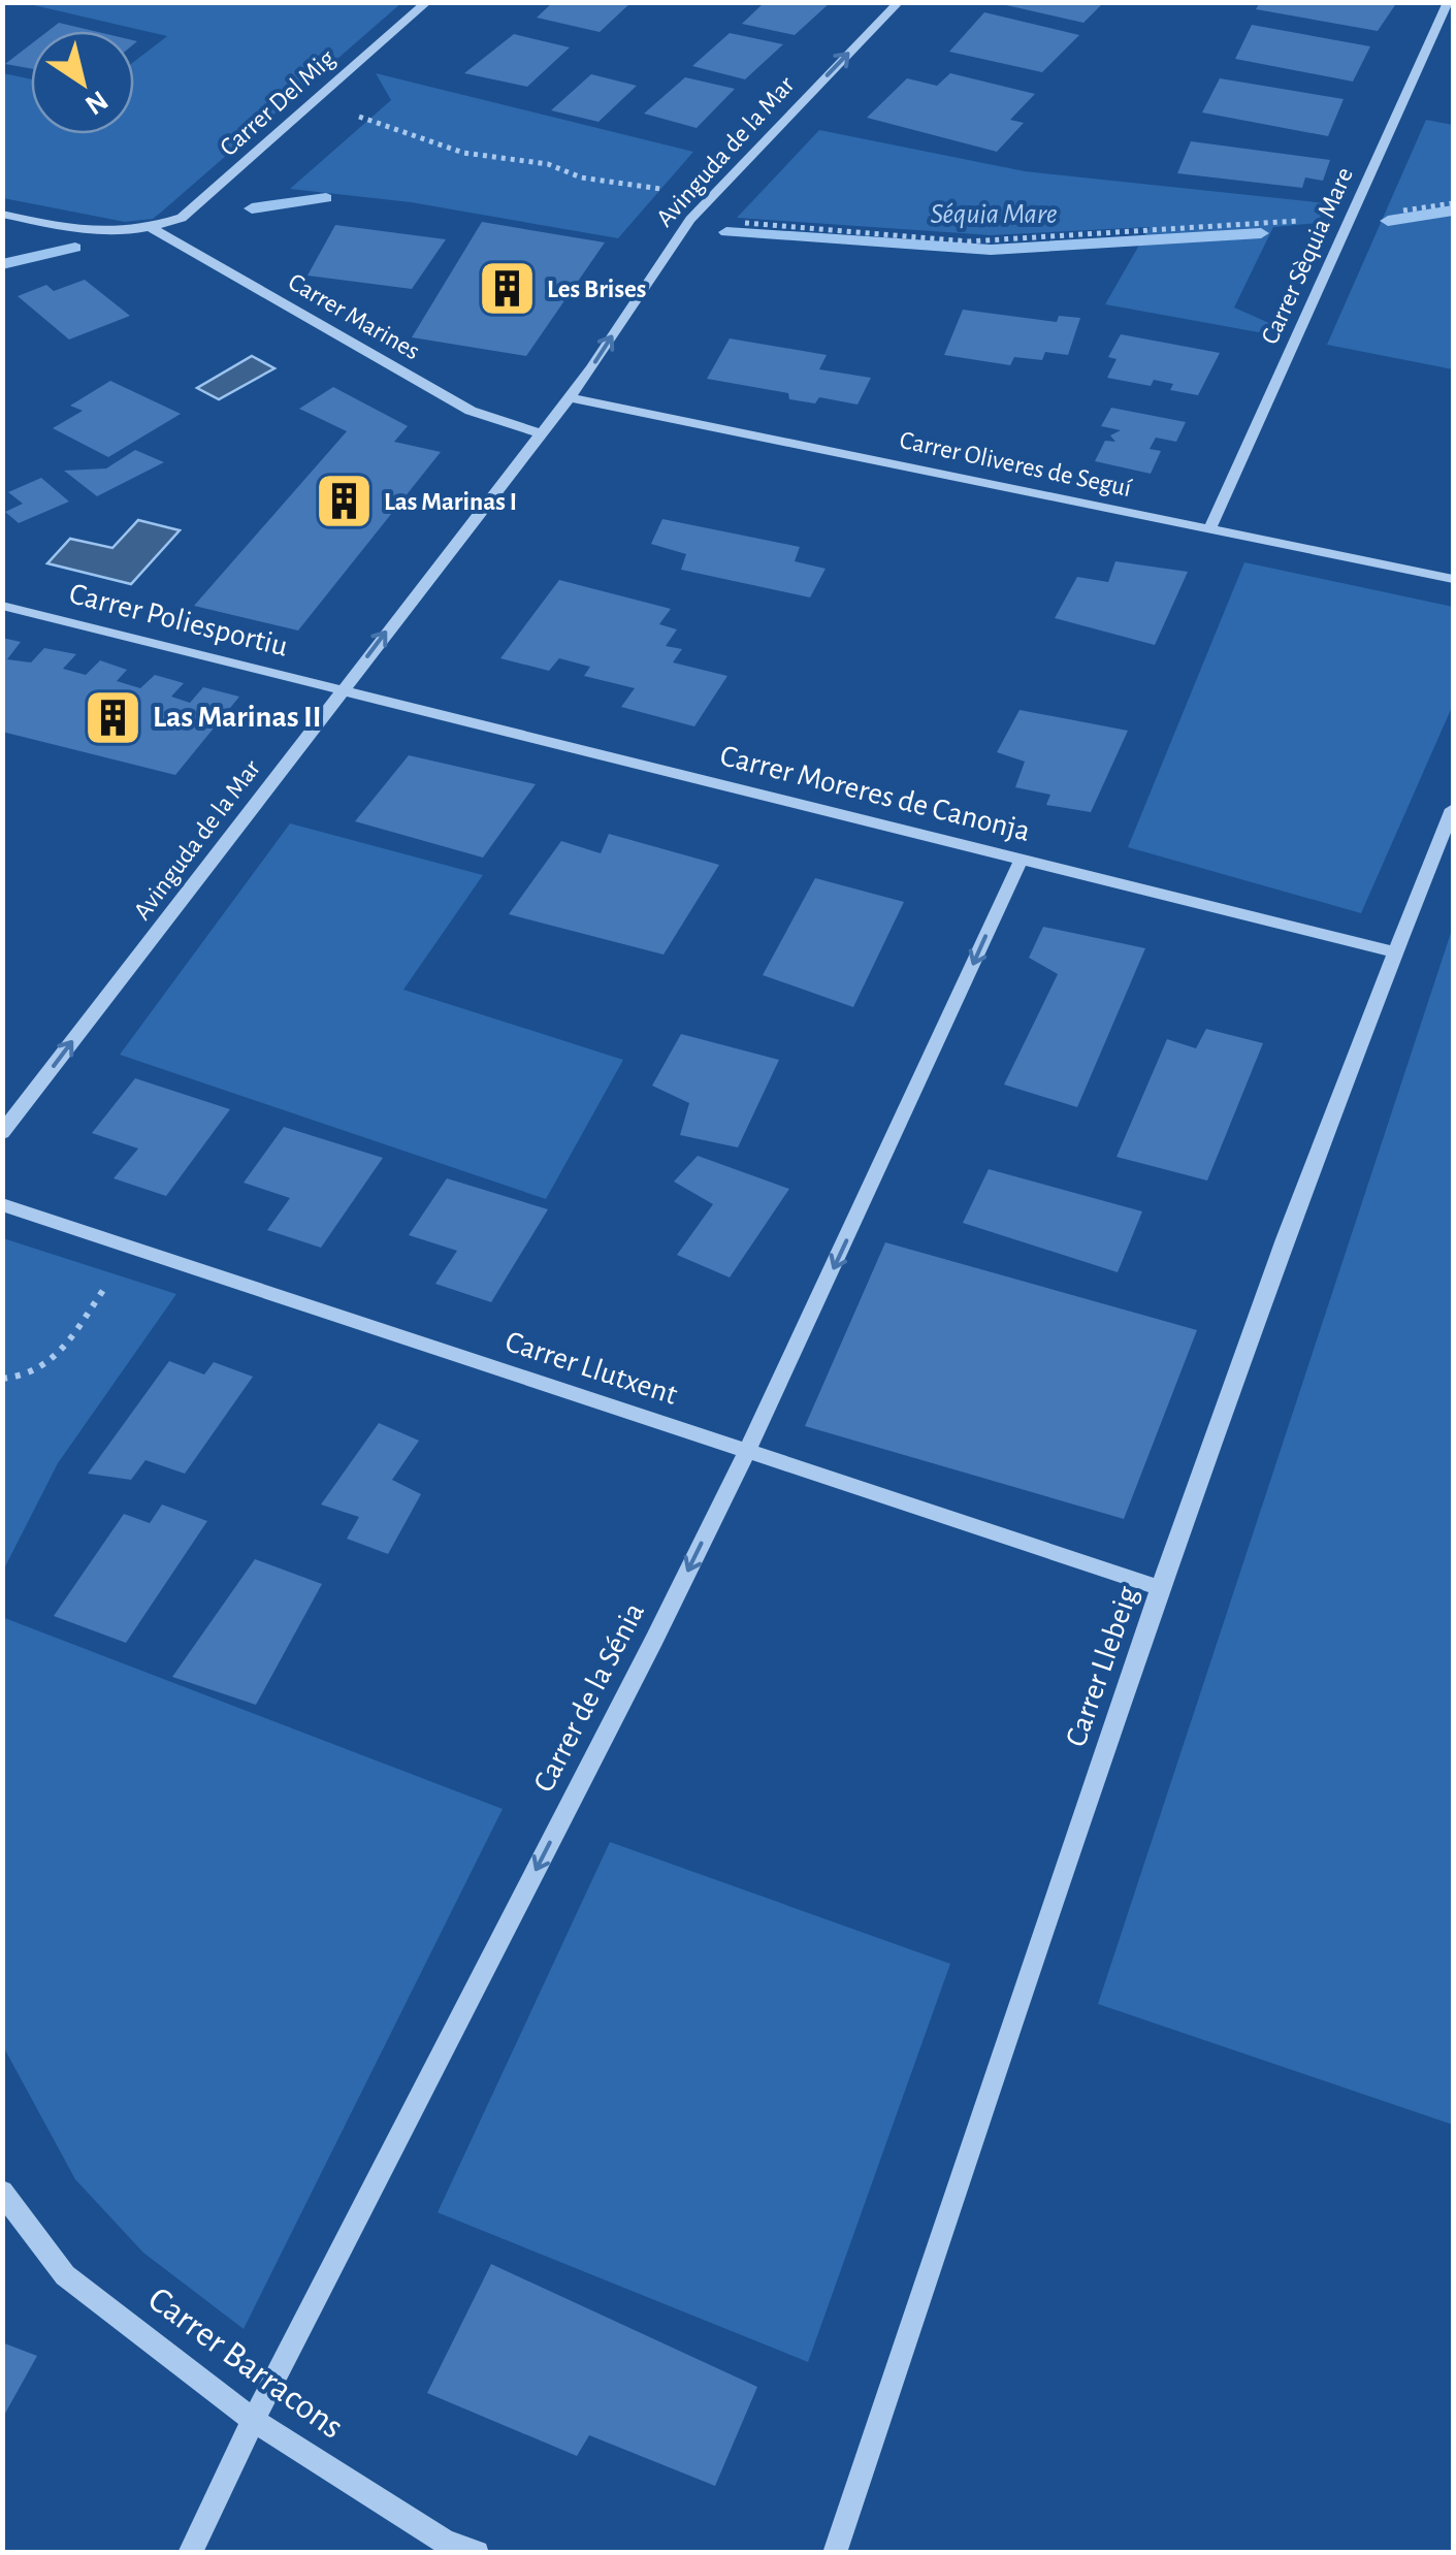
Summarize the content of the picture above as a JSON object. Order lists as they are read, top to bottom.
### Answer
{
  "streets": {
    "street": [
      "Carrer Del Mig",
      "Avinguda de la Mar",
      "Carrer Sèquia Mare",
      "Carrer Marines",
      "Carrer Oliveres de Seguí",
      "Carrer Poliesportiu",
      "Carrer Moreres de Canonja",
      "Carrer Llutxent",
      "Carrer Llebeig",
      "Carrer de la Sénia",
      "Carrer Barracons"
    ]
  },
  "crossings": [
    ["Carrer Del Mig", "Carrer Marines"],
    ["Avinguda de la Mar", "Carrer Marines"],
    ["Avinguda de la Mar", "Carrer Oliveres de Seguí"],
    ["Avinguda de la Mar", "Carrer Poliesportiu"],
    ["Avinguda de la Mar", "Carrer Moreres de Canonja"],
    ["Carrer Sèquia Mare", "Carrer Oliveres de Seguí"],
    ["Carrer Poliesportiu", "Carrer Moreres de Canonja"],
    ["Carrer Moreres de Canonja", "Carrer Llebeig"],
    ["Carrer Moreres de Canonja", "Carrer de la Sénia"],
    ["Carrer Llutxent", "Carrer Llebeig"],
    ["Carrer Llutxent", "Carrer de la Sénia"],
    ["Carrer de la Sénia", "Carrer Barracons"]
  ],
  "one_way": ["Avinguda de la Mar", "Carrer de la Sénia"],
  "water": ["Séquia Mare"],
  "places": {
    "building": ["Les Brises", "Las Marinas I", "Las Marinas II"]
  },
  "north": "bottom right"
}
